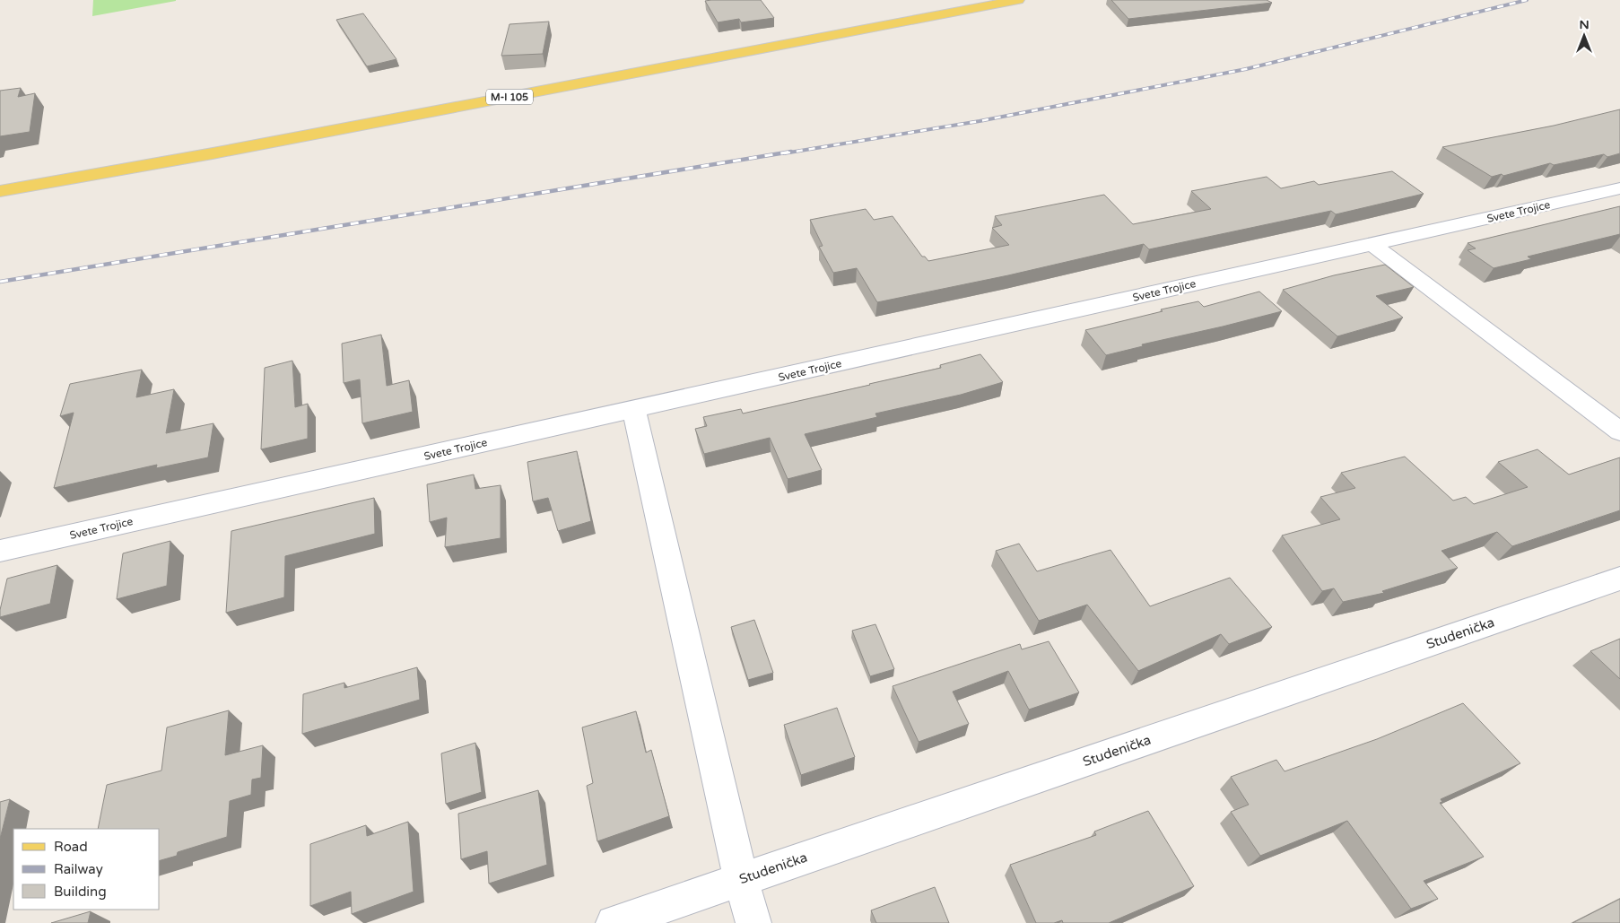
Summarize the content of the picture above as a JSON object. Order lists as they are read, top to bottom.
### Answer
{
  "streets": {
    "main road": ["M-I 105"],
    "street": ["Svete Trojice", "Studenička"]
  },
  "legend": ["Road", "Railway", "Building"],
  "north": "top"
}
